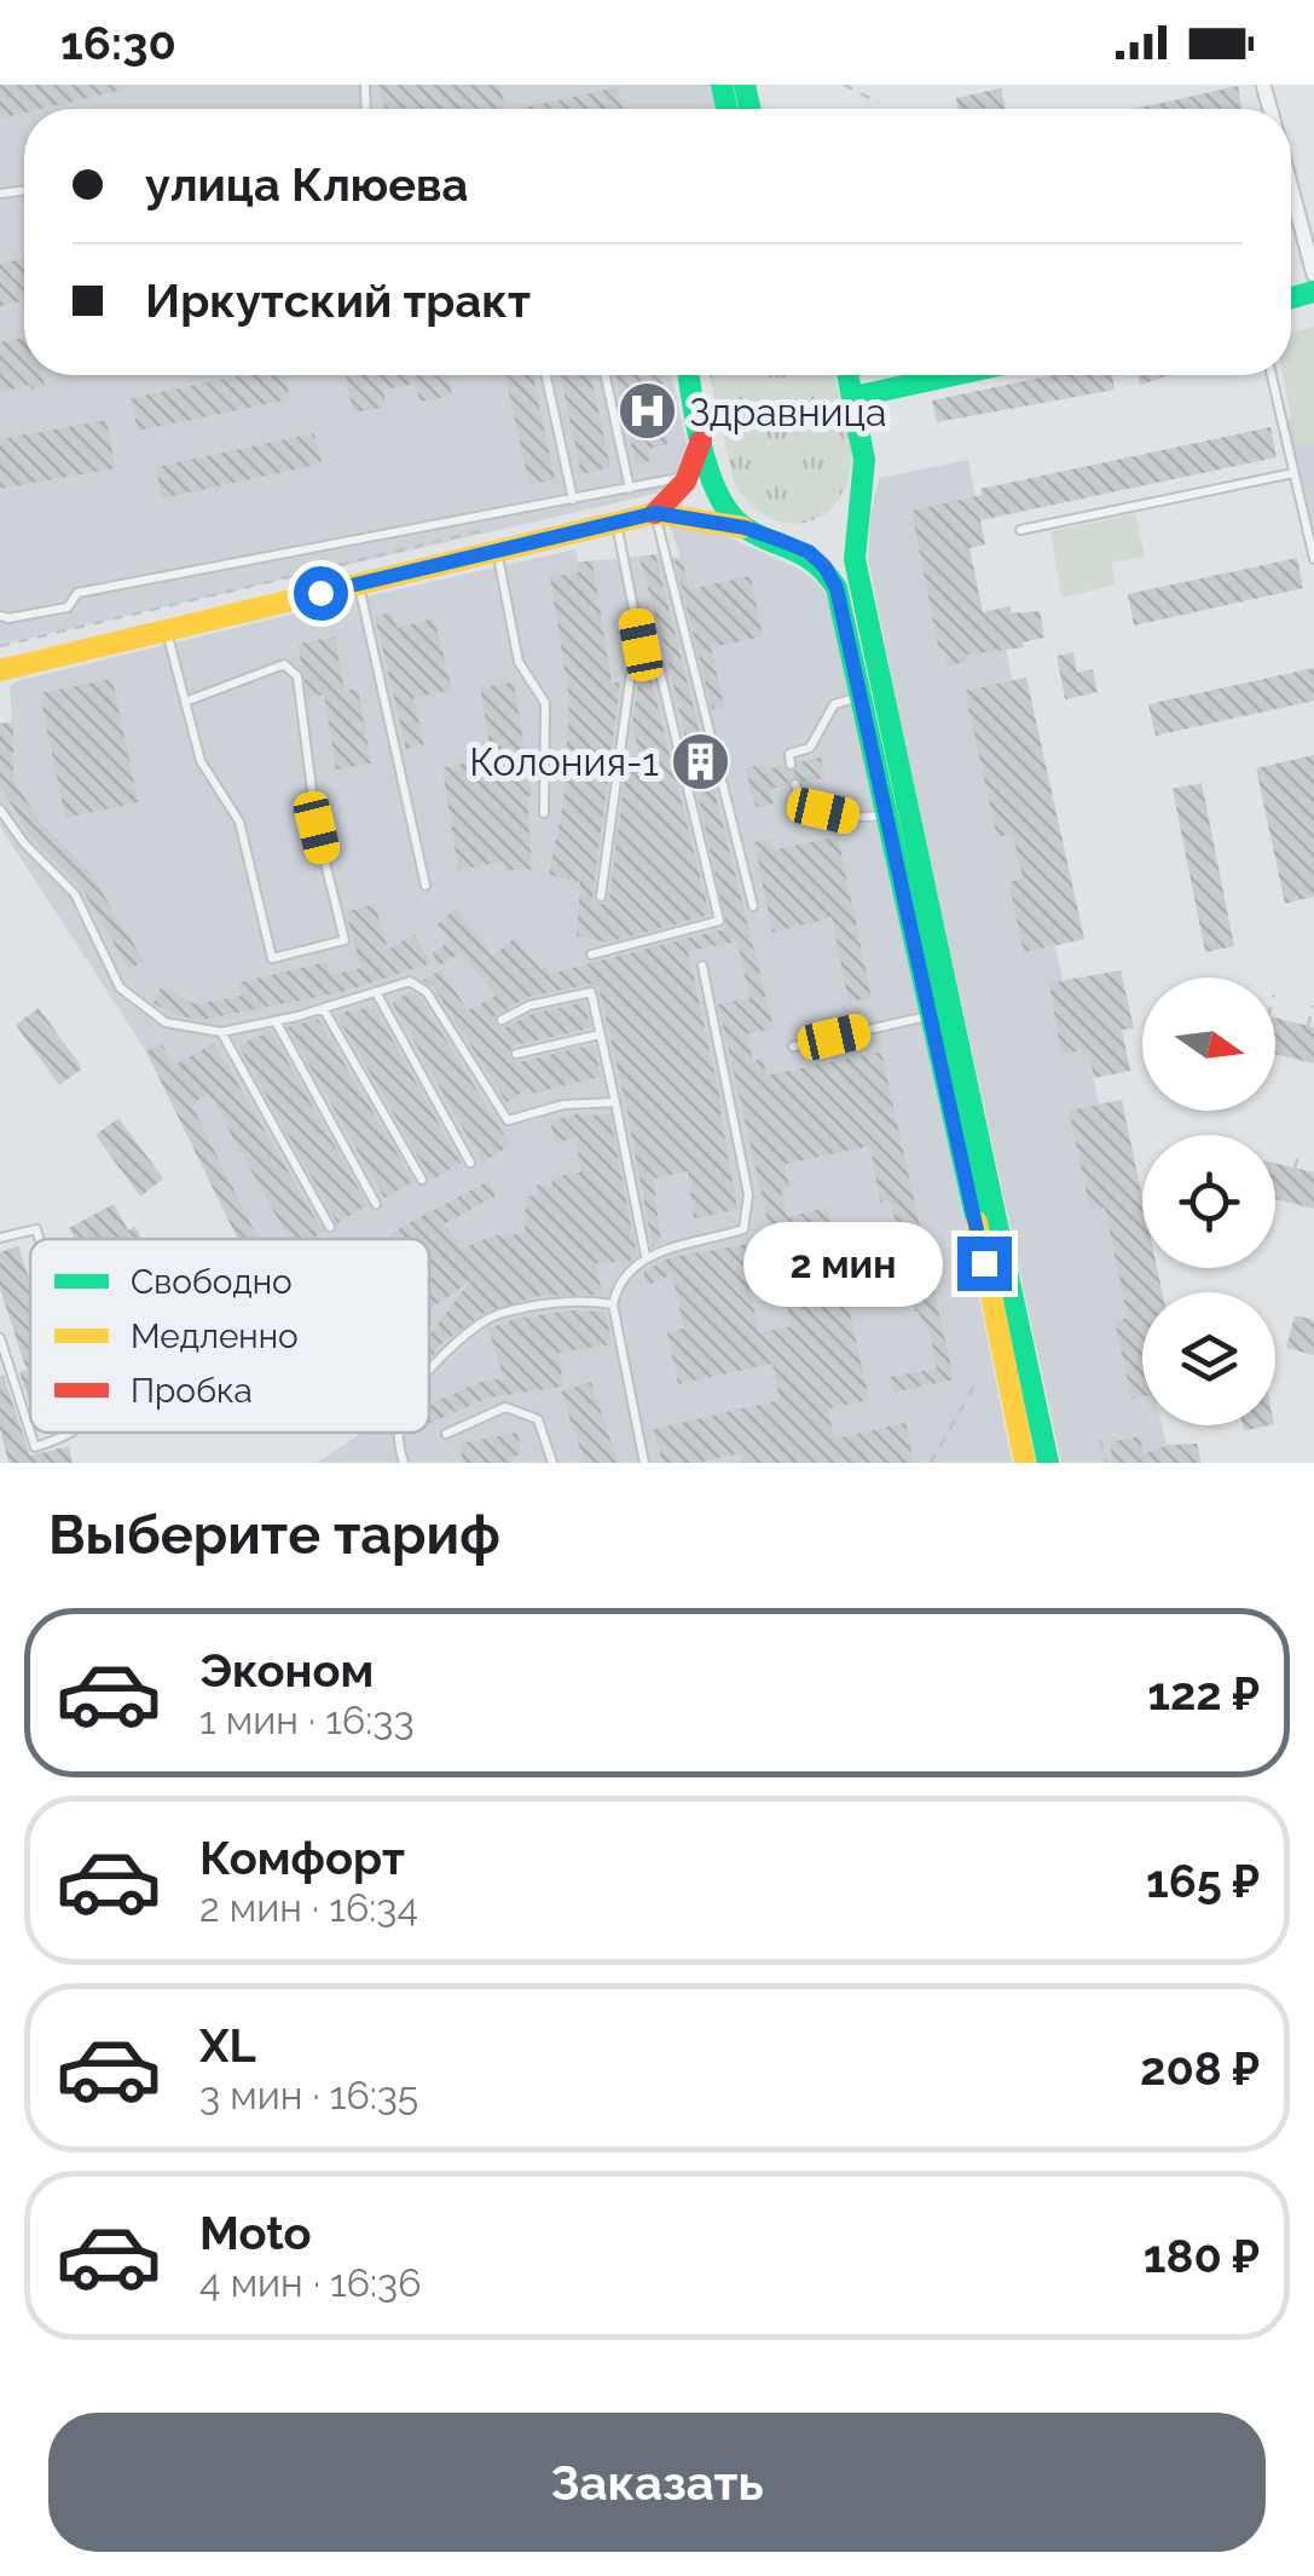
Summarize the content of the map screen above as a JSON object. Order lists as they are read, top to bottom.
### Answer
{
  "places": {
    "hospital": ["Здравница"],
    "building": ["Колония-1"]
  },
  "legend": ["Свободно", "Медленно", "Пробка"],
  "north": "right",
  "page": {
    "status": "16:30",
    "banner": ["улица Клюева", "Иркутский тракт"],
    "bubble": "2 мин",
    "heading": "Выберите тариф",
    "list": [
      {
        "name": "Эконом",
        "note": "1 мин · 16:33",
        "value": "122 ₽"
      },
      {
        "name": "Комфорт",
        "note": "2 мин · 16:34",
        "value": "165 ₽"
      },
      {
        "name": "XL",
        "note": "3 мин · 16:35",
        "value": "208 ₽"
      },
      {
        "name": "Moto",
        "note": "4 мин · 16:36",
        "value": "180 ₽"
      }
    ],
    "buttons": "Заказать"
  }
}
